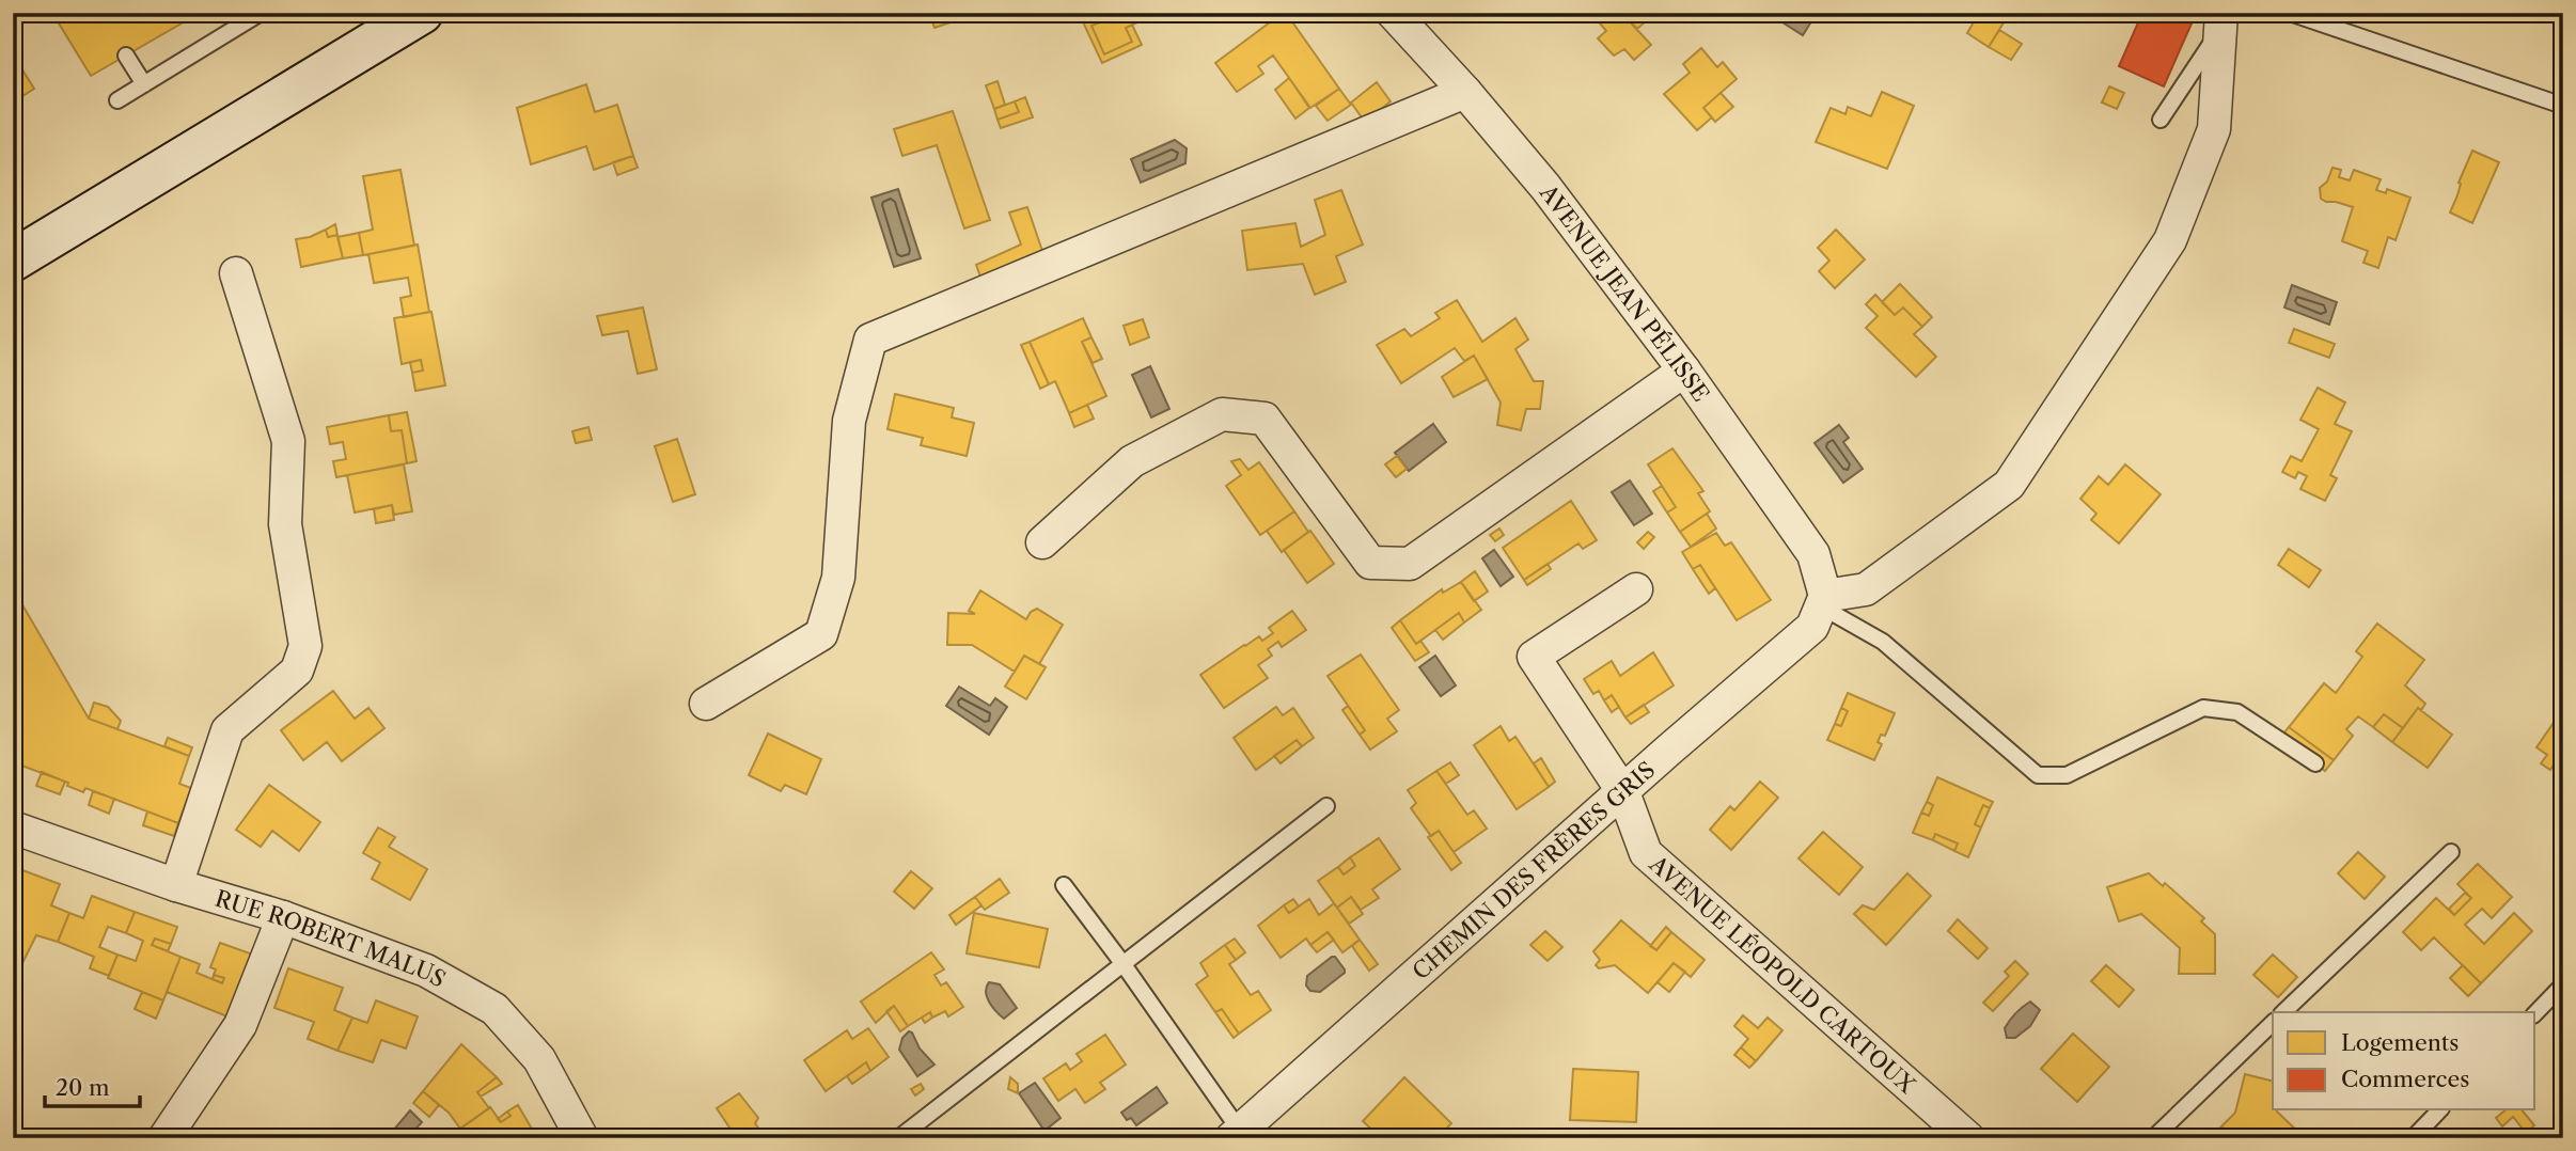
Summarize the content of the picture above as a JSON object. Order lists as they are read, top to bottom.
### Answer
{
  "streets": {
    "street": [
      "AVENUE JEAN PÉLISSE",
      "CHEMIN DES FRÈRES GRIS",
      "RUE ROBERT MALUS",
      "AVENUE LÉOPOLD CARTOUX"
    ]
  },
  "crossings": [
    ["AVENUE JEAN PÉLISSE", "CHEMIN DES FRÈRES GRIS"],
    ["CHEMIN DES FRÈRES GRIS", "AVENUE LÉOPOLD CARTOUX"]
  ],
  "legend": ["Logements", "Commerces"],
  "scale_bar": "20 m"
}
